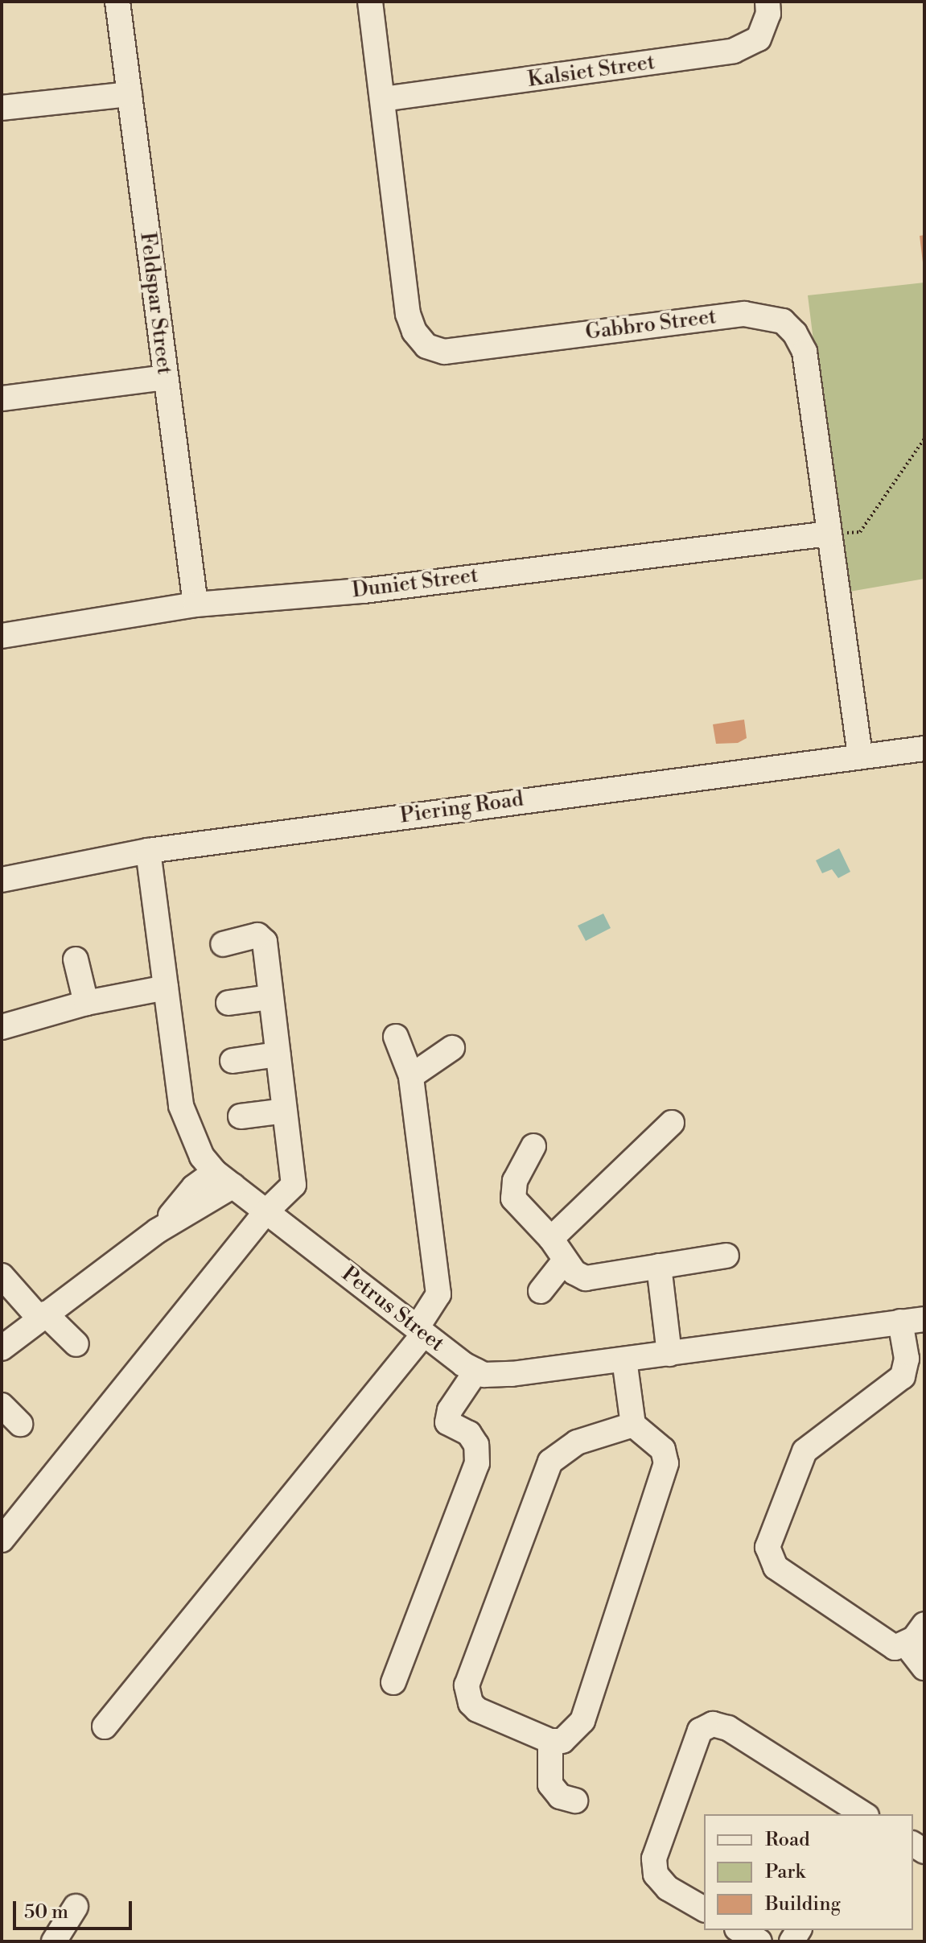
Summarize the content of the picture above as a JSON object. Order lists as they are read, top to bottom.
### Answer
{
  "streets": {
    "street": [
      "Kalsiet Street",
      "Feldspar Street",
      "Gabbro Street",
      "Duniet Street",
      "Piering Road",
      "Petrus Street"
    ]
  },
  "crossings": [
    ["Kalsiet Street", "Gabbro Street"],
    ["Feldspar Street", "Duniet Street"],
    ["Gabbro Street", "Duniet Street"],
    ["Gabbro Street", "Piering Road"],
    ["Piering Road", "Petrus Street"]
  ],
  "legend": ["Road", "Park", "Building"],
  "scale_bar": "50 m"
}
